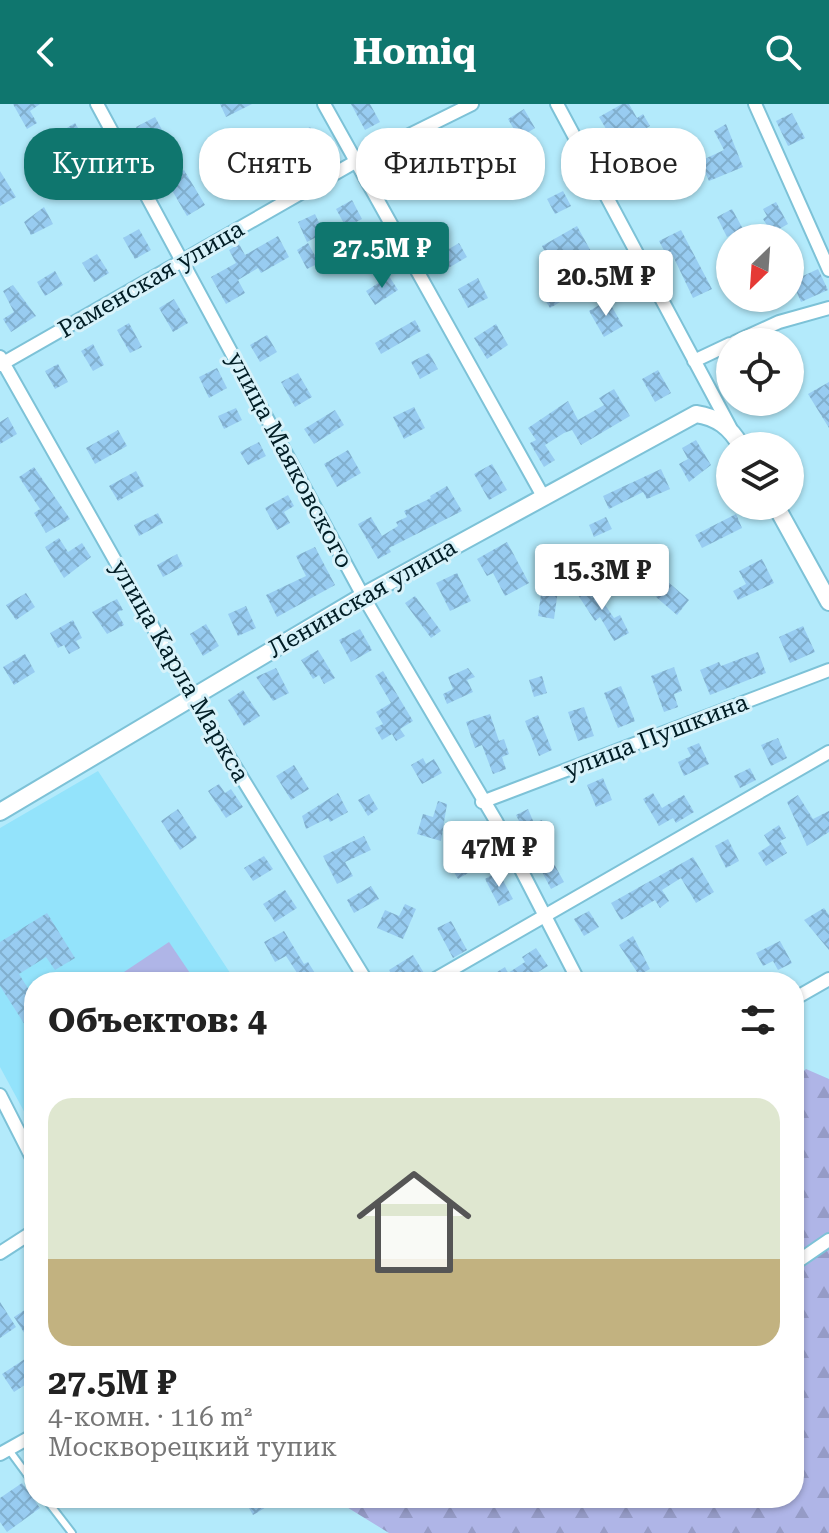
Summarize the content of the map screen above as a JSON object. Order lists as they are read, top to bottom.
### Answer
{
  "streets": {
    "street": [
      "Раменская улица",
      "улица Маяковского",
      "Ленинская улица",
      "улица Карла Маркса",
      "улица Пушкина"
    ]
  },
  "crossings": [
    ["Раменская улица", "улица Маяковского"],
    ["Раменская улица", "улица Карла Маркса"],
    ["улица Маяковского", "Ленинская улица"],
    ["улица Маяковского", "улица Пушкина"],
    ["Ленинская улица", "улица Карла Маркса"]
  ],
  "north": "bottom left",
  "page": {
    "header": "Homiq",
    "chip": [
      "Купить",
      "Снять",
      "Фильтры",
      "Новое"
    ],
    "price": [
      "27.5M ₽",
      "20.5M ₽",
      "15.3M ₽",
      "47M ₽"
    ],
    "heading": "Объектов: 4",
    "list": [
      {
        "name": "27.5M ₽",
        "note": "4-комн. · 116 m² · Москворецкий тупик"
      }
    ]
  }
}
